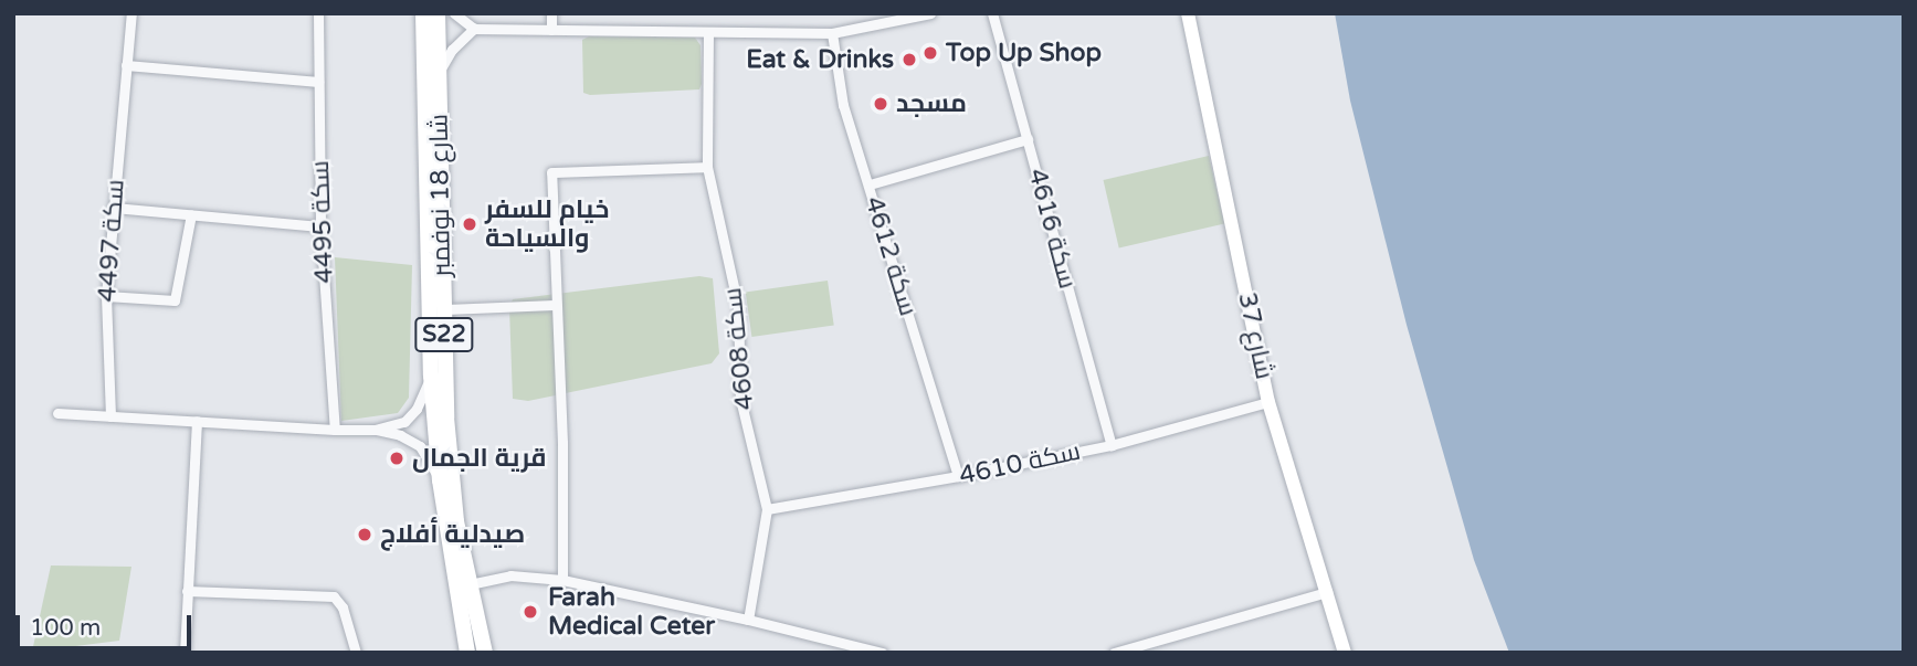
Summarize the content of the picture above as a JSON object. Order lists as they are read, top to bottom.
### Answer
{
  "streets": {
    "main road": ["شارع 18 نوفمبر", "S22"],
    "street": [
      "سكة 4495",
      "سكة 4616",
      "سكة 4497",
      "سكة 4612",
      "شارع 37",
      "سكة 4608",
      "سكة 4610"
    ]
  },
  "crossings": [
    ["سكة 4616", "سكة 4610"],
    ["سكة 4612", "سكة 4610"],
    ["شارع 37", "سكة 4610"],
    ["سكة 4608", "سكة 4610"]
  ],
  "places": [
    "Top Up Shop",
    "Eat & Drinks",
    "مسجد",
    "خيام للسفر والسياحة",
    "قرية الجمال",
    "صيدلية أفلاج",
    "Farah Medical Ceter"
  ],
  "scale_bar": "100 m"
}
